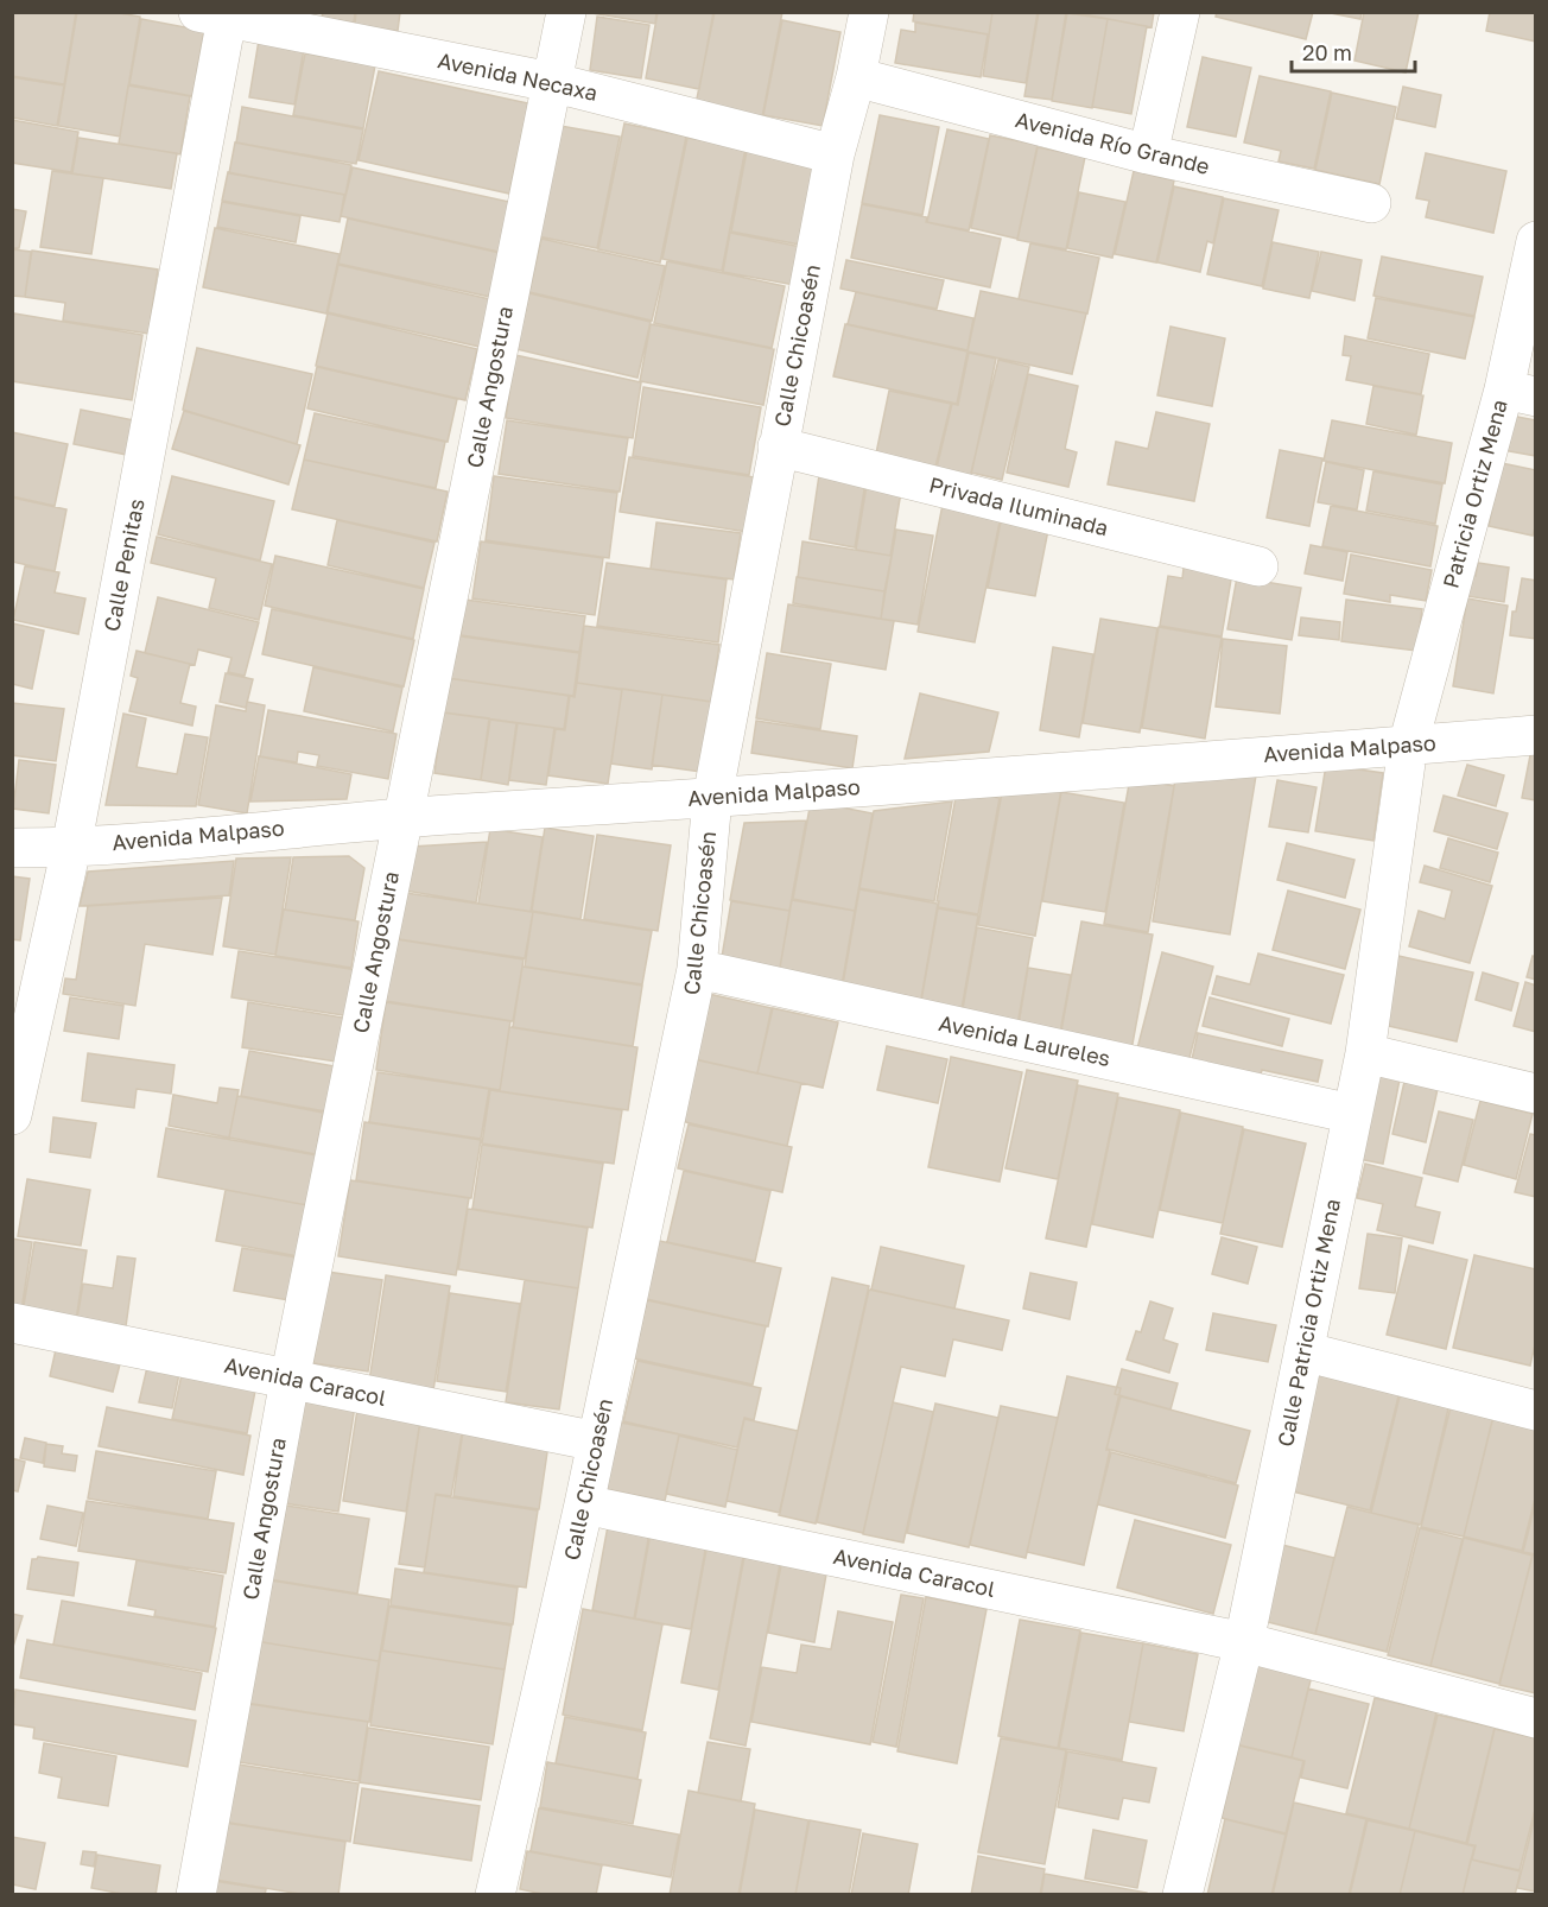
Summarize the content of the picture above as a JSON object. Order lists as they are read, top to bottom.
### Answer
{
  "streets": {
    "street": [
      "Avenida Necaxa",
      "Avenida Río Grande",
      "Calle Chicoasén",
      "Calle Angostura",
      "Patricia Ortiz Mena",
      "Privada Iluminada",
      "Calle Penitas",
      "Avenida Malpaso",
      "Avenida Laureles",
      "Calle Patricia Ortiz Mena",
      "Avenida Caracol"
    ]
  },
  "crossings": [
    ["Avenida Necaxa", "Calle Chicoasén"],
    ["Avenida Necaxa", "Calle Angostura"],
    ["Avenida Necaxa", "Calle Penitas"],
    ["Avenida Río Grande", "Calle Chicoasén"],
    ["Calle Chicoasén", "Privada Iluminada"],
    ["Calle Chicoasén", "Avenida Malpaso"],
    ["Calle Chicoasén", "Avenida Laureles"],
    ["Calle Chicoasén", "Avenida Caracol"],
    ["Calle Angostura", "Avenida Malpaso"],
    ["Calle Angostura", "Avenida Caracol"],
    ["Patricia Ortiz Mena", "Avenida Malpaso"],
    ["Patricia Ortiz Mena", "Calle Patricia Ortiz Mena"],
    ["Calle Penitas", "Avenida Malpaso"],
    ["Avenida Malpaso", "Calle Patricia Ortiz Mena"],
    ["Avenida Laureles", "Calle Patricia Ortiz Mena"],
    ["Calle Patricia Ortiz Mena", "Avenida Caracol"]
  ],
  "scale_bar": "20 m"
}
